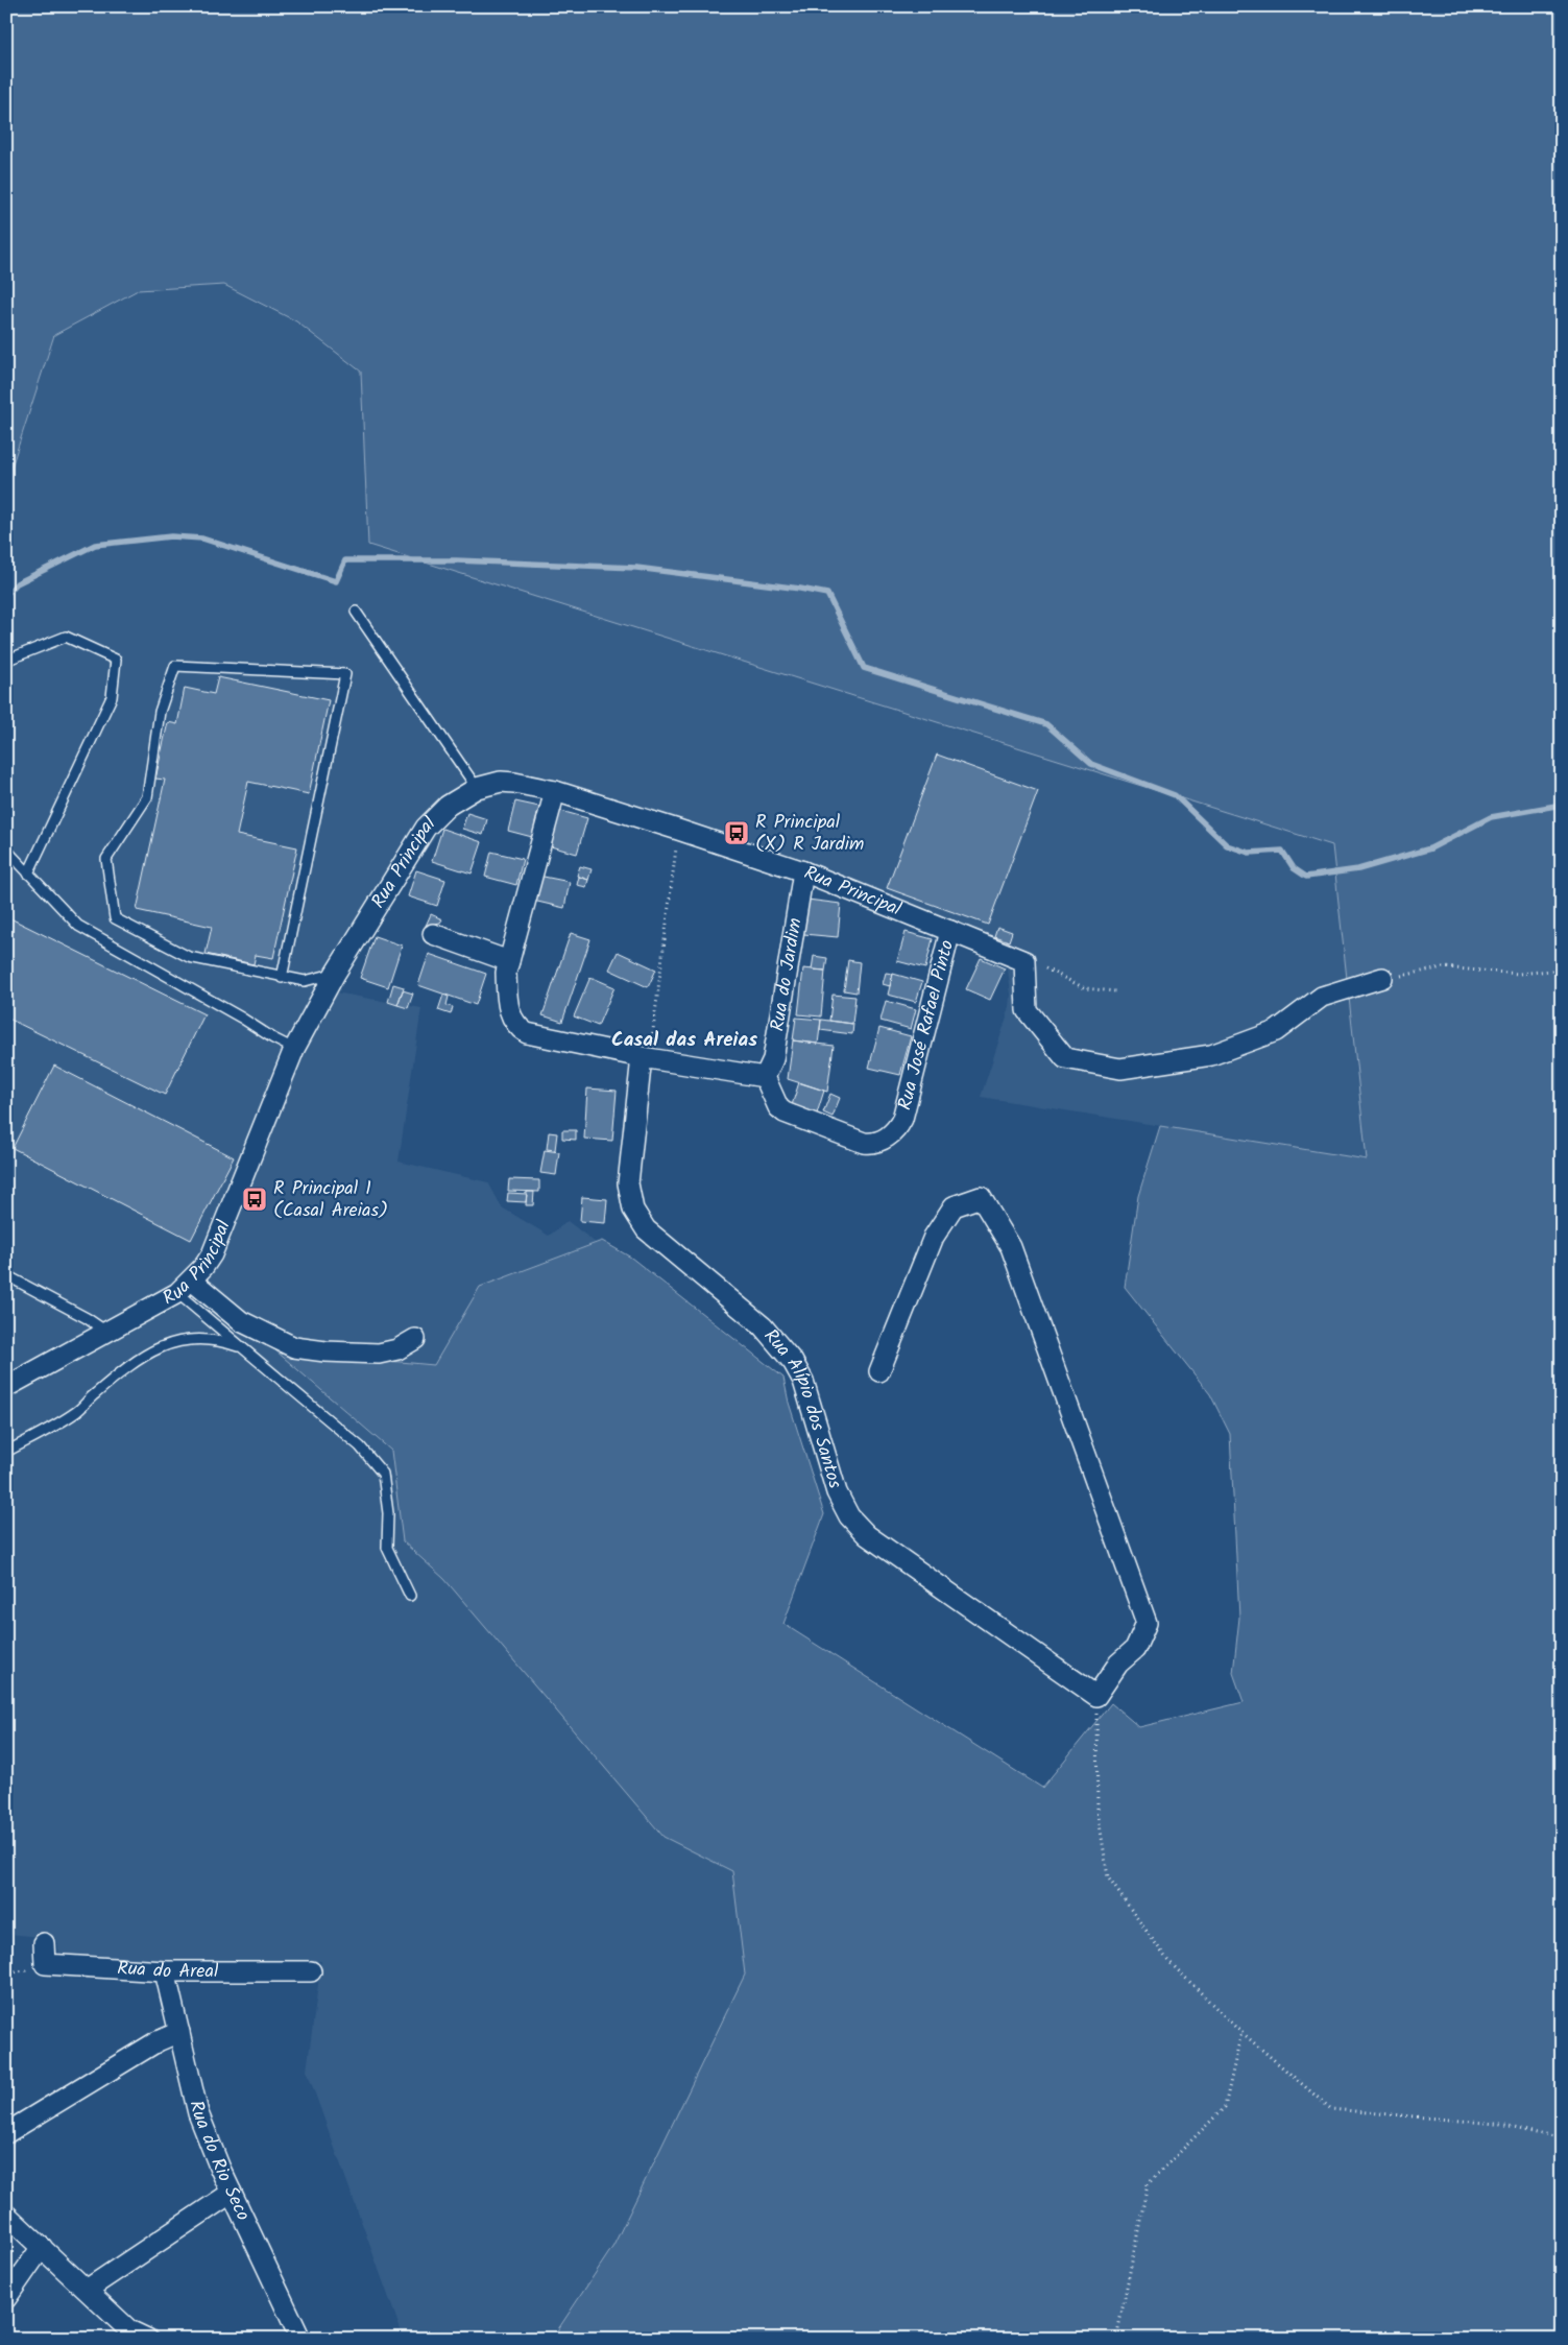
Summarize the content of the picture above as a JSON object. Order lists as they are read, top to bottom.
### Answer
{
  "streets": {
    "street": [
      "Rua Principal",
      "Rua do Jardim",
      "Rua José Rafael Pinto",
      "Rua Alípio dos Santos",
      "Rua do Areal",
      "Rua do Rio Seco"
    ]
  },
  "crossings": [
    ["Rua Principal", "Rua do Jardim"],
    ["Rua Principal", "Rua José Rafael Pinto"],
    ["Rua do Jardim", "Rua José Rafael Pinto"],
    ["Rua do Areal", "Rua do Rio Seco"]
  ],
  "districts": ["Casal das Areias"],
  "places": {
    "bus stop": ["R Principal (X) R Jardim", "R Principal 1 (Casal Areias)"]
  }
}
